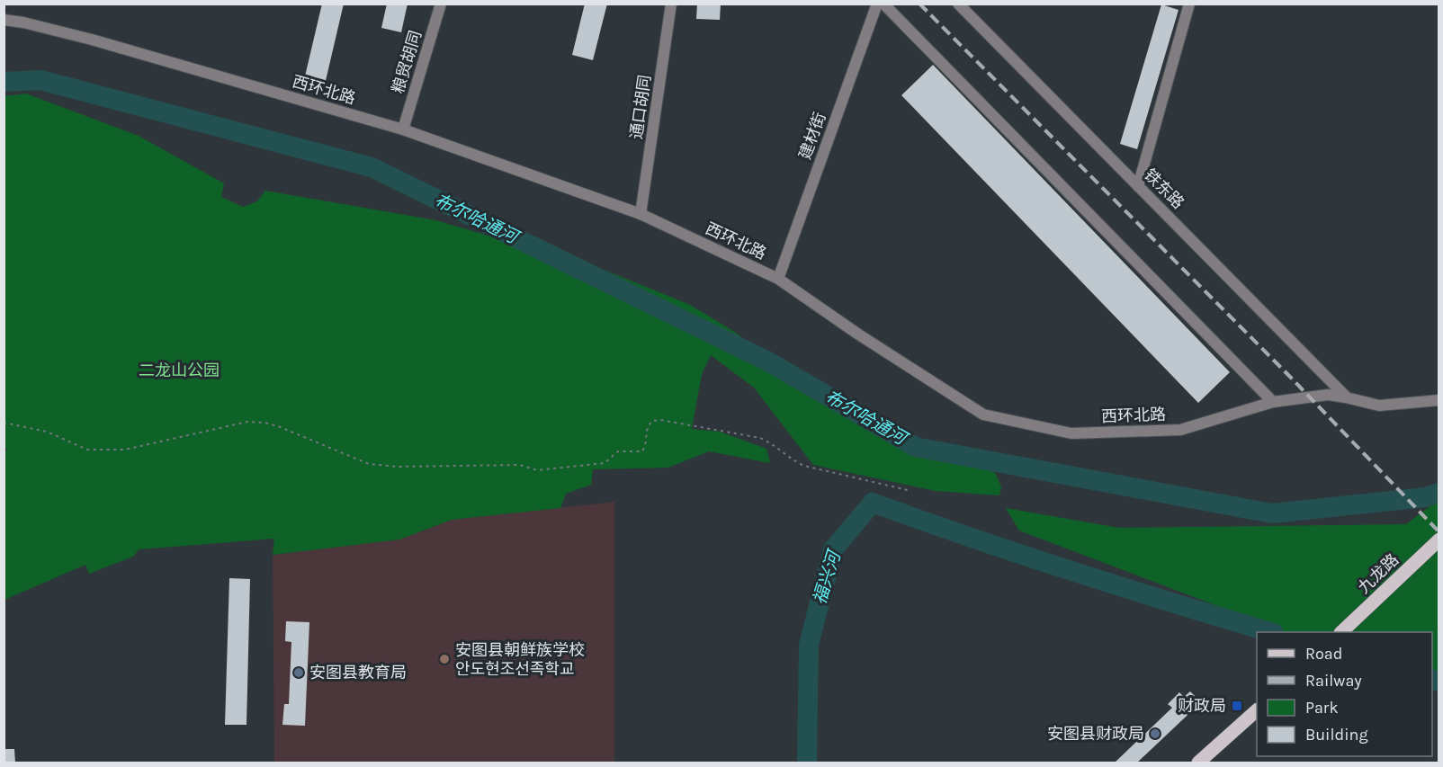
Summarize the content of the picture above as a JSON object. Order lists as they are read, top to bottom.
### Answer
{
  "streets": {
    "main road": ["九龙路"],
    "street": [
      "粮贸胡同",
      "西环北路",
      "通口胡同",
      "建材街",
      "铁东路"
    ]
  },
  "crossings": [
    ["粮贸胡同", "西环北路"],
    ["西环北路", "通口胡同"],
    ["西环北路", "建材街"],
    ["西环北路", "铁东路"]
  ],
  "water": ["布尔哈通河", "福兴河"],
  "parks": ["二龙山公园"],
  "places": {
    "other": ["安图县朝鲜族学校 안도현조선족학교", "安图县教育局", "安图县财政局"],
    "transit": ["财政局"]
  },
  "legend": [
    "Road",
    "Railway",
    "Park",
    "Building"
  ]
}
